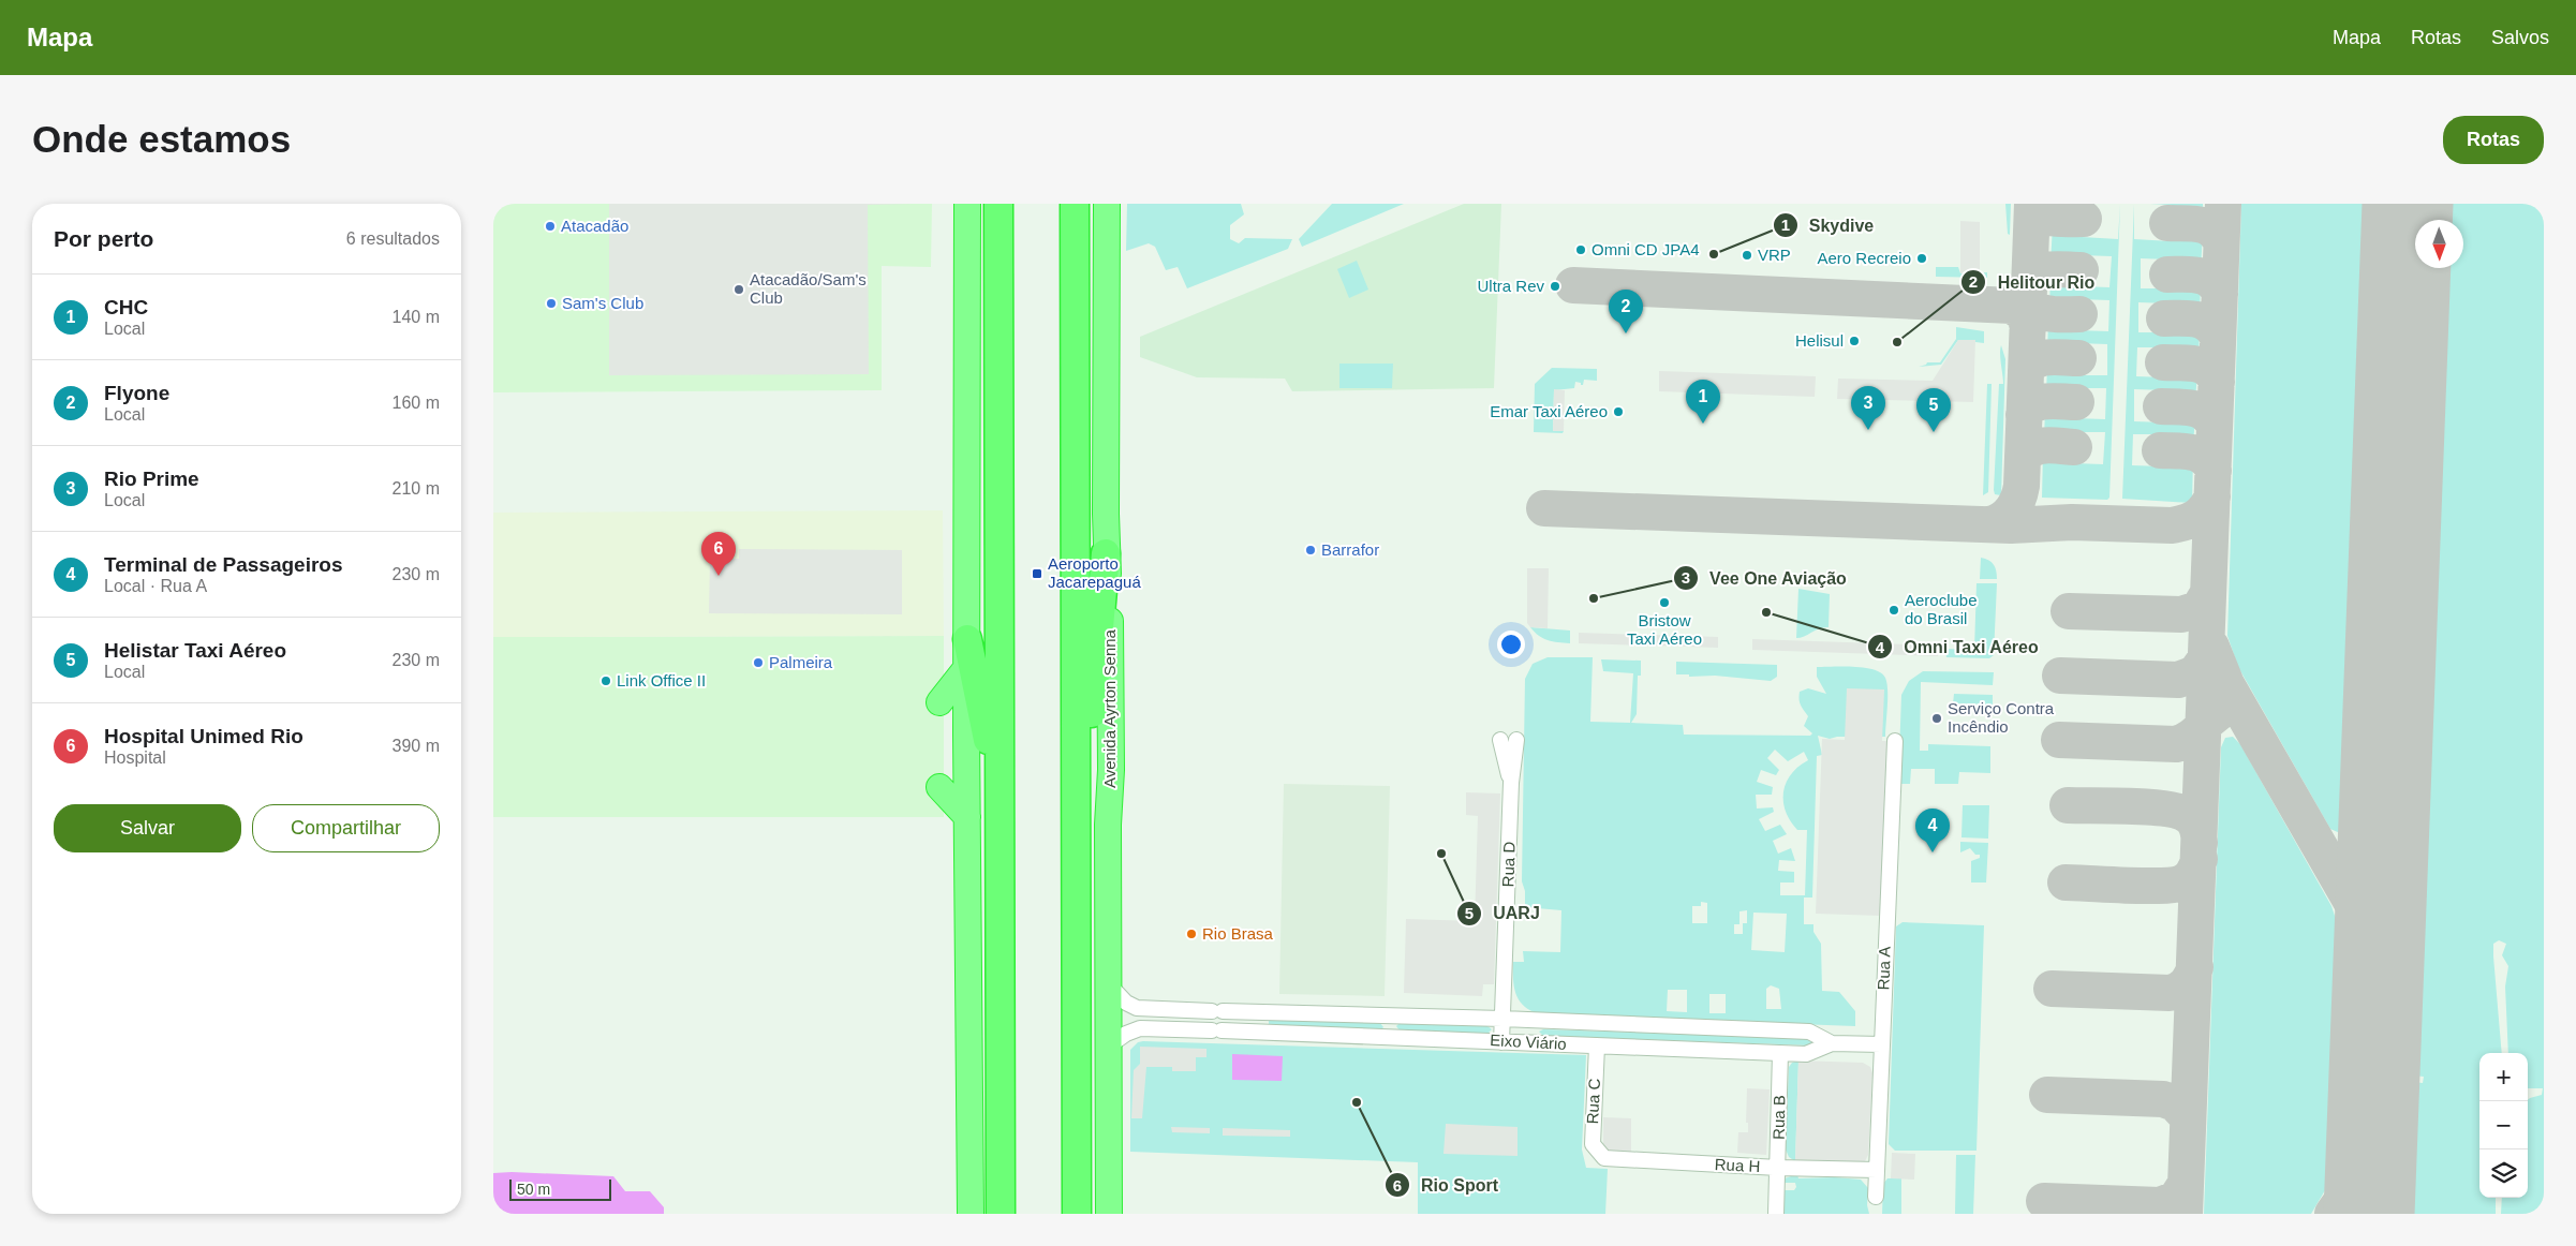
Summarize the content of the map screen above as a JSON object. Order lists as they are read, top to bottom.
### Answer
{
  "streets": {
    "highway": ["Avenida Ayrton Senna"],
    "street": [
      "Rua D",
      "Rua A",
      "Eixo Viário",
      "Rua C",
      "Rua B",
      "Rua H"
    ]
  },
  "crossings": [
    ["Avenida Ayrton Senna", "Eixo Viário"],
    ["Rua D", "Eixo Viário"],
    ["Rua A", "Eixo Viário"],
    ["Rua A", "Rua H"],
    ["Eixo Viário", "Rua C"],
    ["Eixo Viário", "Rua B"],
    ["Rua C", "Rua H"],
    ["Rua B", "Rua H"]
  ],
  "places": {
    "other": [
      "Atacadão",
      "Omni CD JPA4",
      "Skydive",
      "VRP",
      "Aero Recreio",
      "Ultra Rev",
      "Atacadão/Sam's Club",
      "Sam's Club",
      "Helisul",
      "Helitour Rio",
      "Emar Taxi Aéreo",
      "Barrafor",
      "Vee One Aviação",
      "Bristow Taxi Aéreo",
      "Aeroclube do Brasil",
      "Omni Taxi Aéreo",
      "Palmeira",
      "Link Office II",
      "Serviço Contra Incêndio",
      "UARJ",
      "Rio Brasa",
      "Rio Sport"
    ],
    "transit": ["Aeroporto Jacarepaguá"]
  },
  "scale_bar": "50 m",
  "north": "bottom",
  "page": {
    "header": "Mapa",
    "nav": ["Mapa", "Rotas", "Salvos"],
    "buttons": [
      "Rotas",
      ["Salvar", "Compartilhar"]
    ],
    "title": "Onde estamos",
    "heading": ["Por perto", "6 resultados"],
    "list": [
      {
        "mark": "1",
        "name": "CHC",
        "note": "Local",
        "value": "140 m"
      },
      {
        "mark": "2",
        "name": "Flyone",
        "note": "Local",
        "value": "160 m"
      },
      {
        "mark": "3",
        "name": "Rio Prime",
        "note": "Local",
        "value": "210 m"
      },
      {
        "mark": "4",
        "name": "Terminal de Passageiros",
        "note": "Local · Rua A",
        "value": "230 m"
      },
      {
        "mark": "5",
        "name": "Helistar Taxi Aéreo",
        "note": "Local",
        "value": "230 m"
      },
      {
        "mark": "6",
        "name": "Hospital Unimed Rio",
        "note": "Hospital",
        "value": "390 m"
      }
    ],
    "pins": [
      "2",
      "1",
      "3",
      "5",
      "6",
      "4"
    ],
    "map_buttons": ["+", "−"],
    "scale": "50 m"
  }
}
